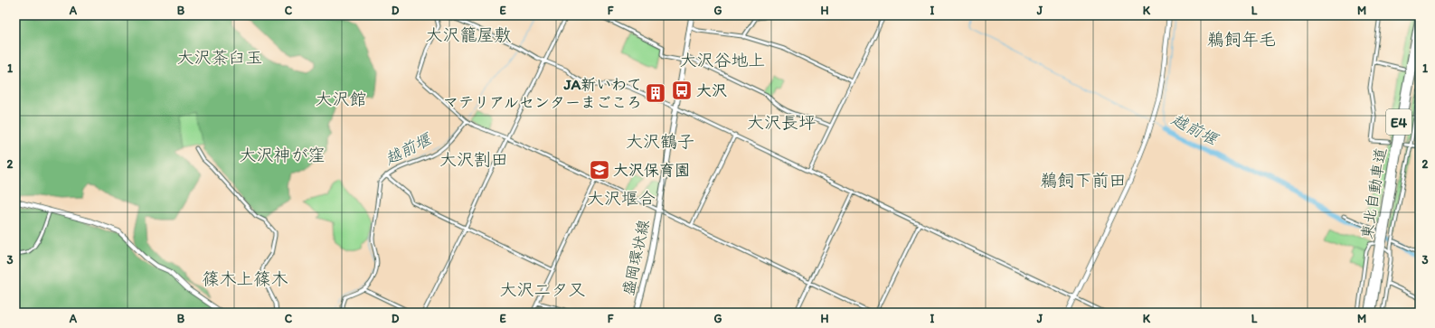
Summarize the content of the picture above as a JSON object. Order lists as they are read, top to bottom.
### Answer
{
  "streets": {
    "highway": ["E4", "東北自動車道"],
    "main road": ["盛岡環状線"]
  },
  "districts": [
    "大沢籠屋敷",
    "鵜飼年毛",
    "大沢茶臼玉",
    "大沢谷地上",
    "大沢館",
    "大沢長坪",
    "大沢鶴子",
    "大沢神が窪",
    "大沢割田",
    "鵜飼下前田",
    "大沢堰合",
    "篠木上篠木",
    "大沢二タ又"
  ],
  "water": ["越前堰"],
  "places": {
    "bus stop": ["大沢"],
    "building": ["JA新いわて マテリアルセンターまごころ"],
    "school or university": ["大沢保育園"]
  },
  "grid": {
    "columns": [
      "A",
      "B",
      "C",
      "D",
      "E",
      "F",
      "G",
      "H",
      "I",
      "J",
      "K",
      "L",
      "M"
    ],
    "rows": ["1", "2", "3"]
  }
}
